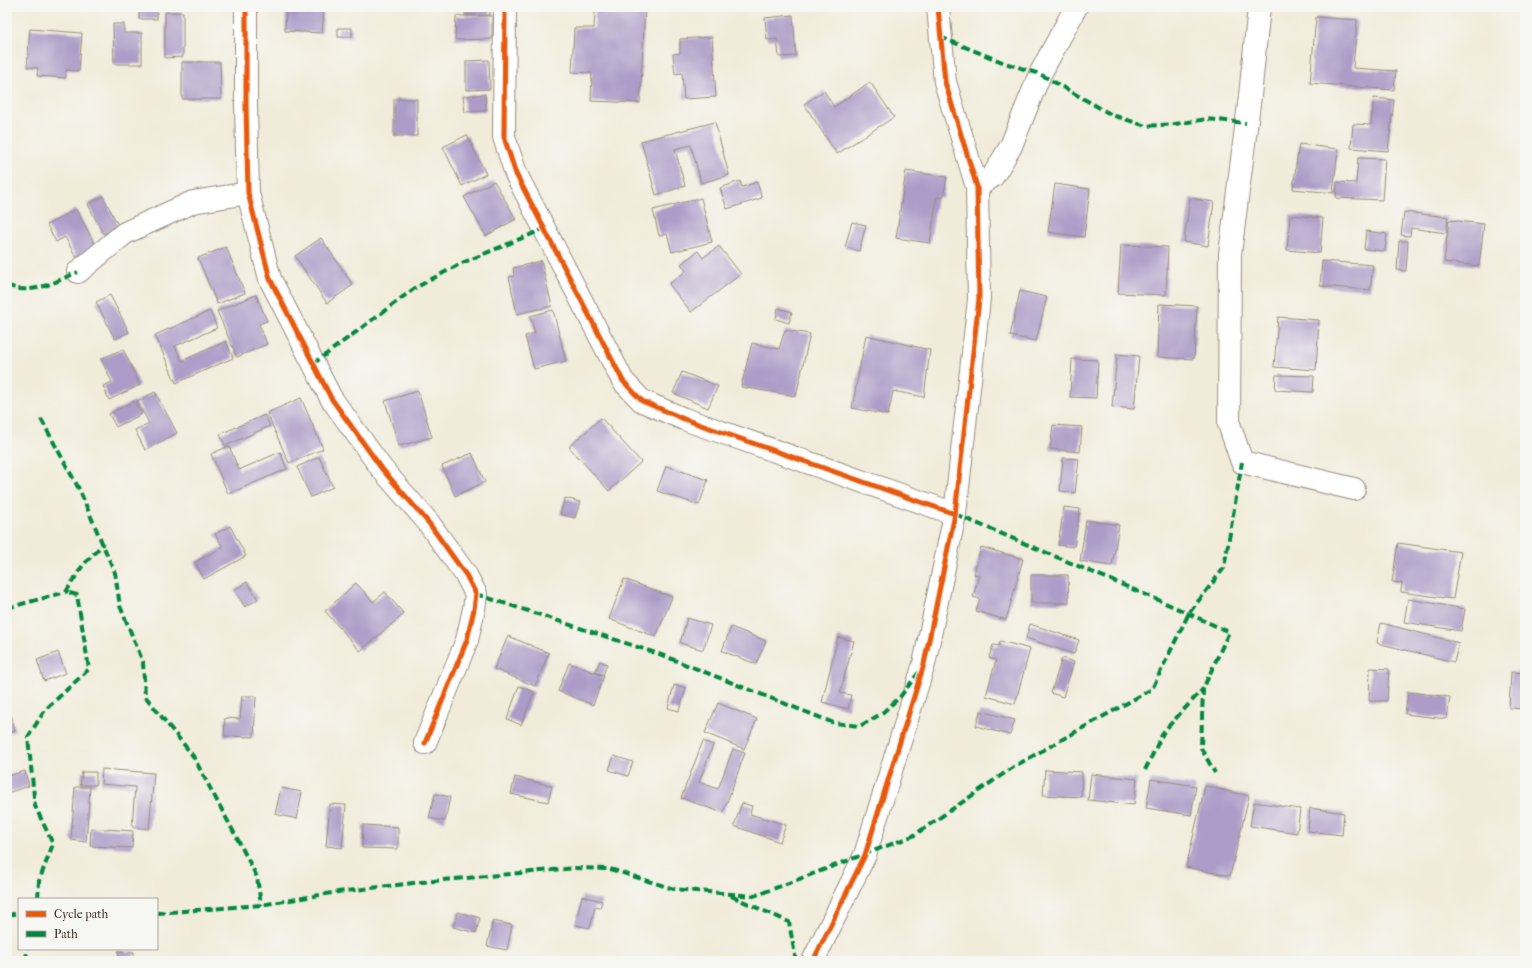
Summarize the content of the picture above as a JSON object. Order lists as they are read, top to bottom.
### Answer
{
  "legend": ["Cycle path", "Path"]
}
